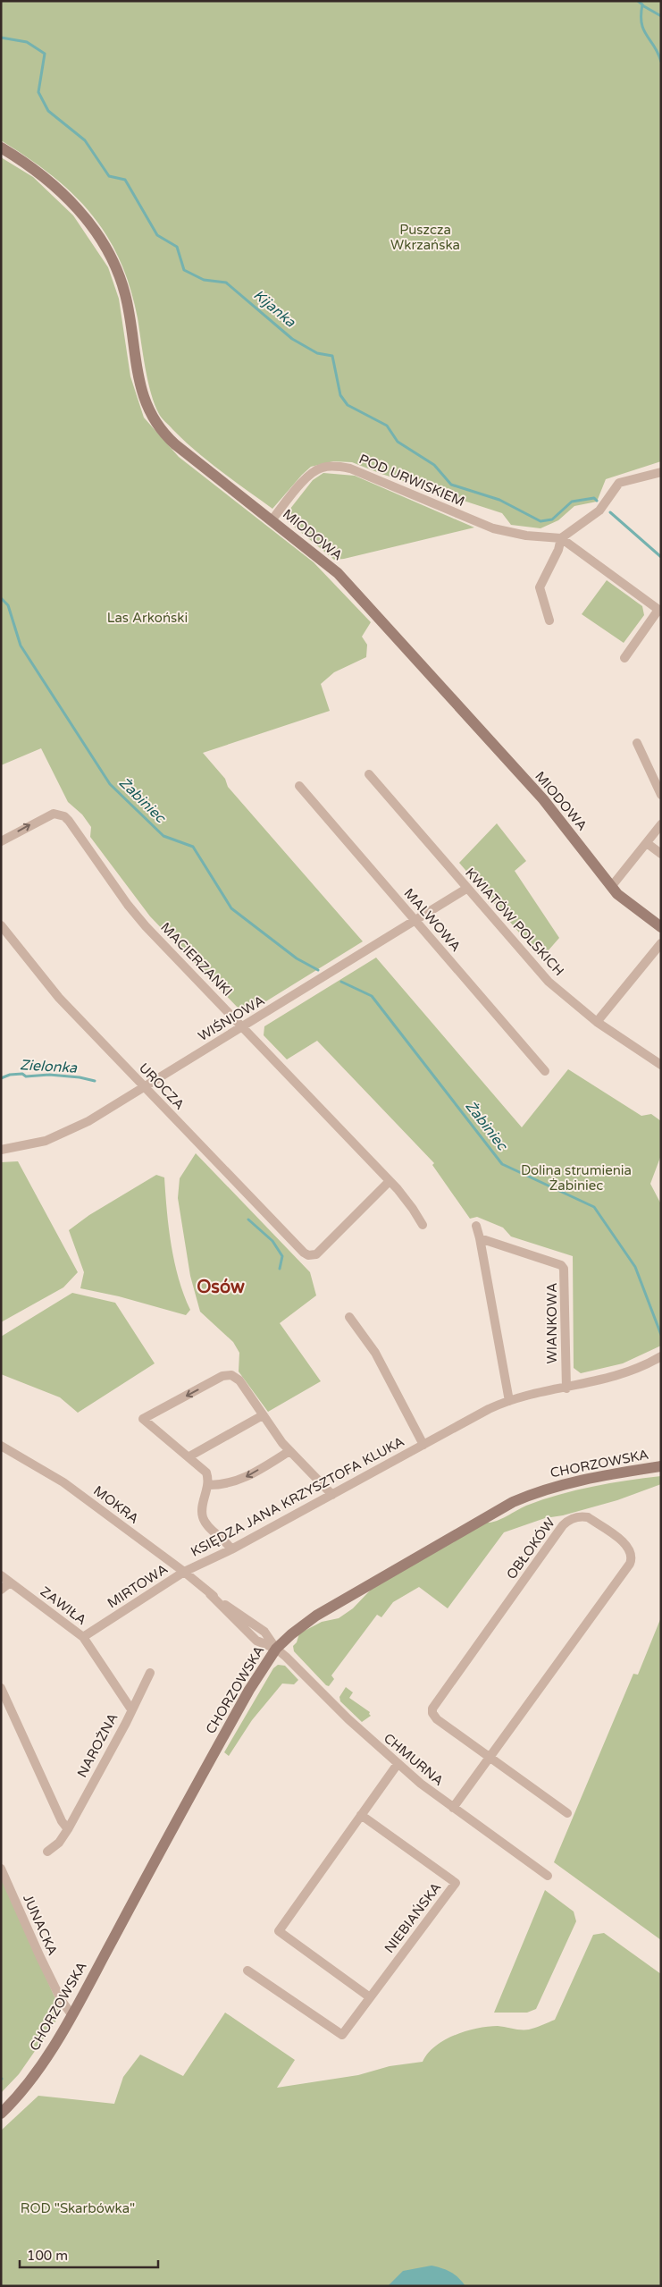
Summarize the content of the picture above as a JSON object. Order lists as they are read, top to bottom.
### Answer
{
  "streets": {
    "street": [
      "POD URWISKIEM",
      "MIODOWA",
      "MALWOWA",
      "KWIATÓW POLSKICH",
      "MACIERZANKI",
      "WIŚNIOWA",
      "UROCZA",
      "WIANKOWA",
      "CHORZOWSKA",
      "KSIĘDZA JANA KRZYSZTOFA KLUKA",
      "MOKRA",
      "OBŁOKÓW",
      "MIRTOWA",
      "ZAWIŁA",
      "NAROŻNA",
      "CHMURNA",
      "NIEBIAŃSKA",
      "JUNACKA"
    ]
  },
  "crossings": [
    ["POD URWISKIEM", "MIODOWA"],
    ["MALWOWA", "WIŚNIOWA"],
    ["KWIATÓW POLSKICH", "WIŚNIOWA"],
    ["MACIERZANKI", "WIŚNIOWA"],
    ["MACIERZANKI", "UROCZA"],
    ["WIŚNIOWA", "UROCZA"],
    ["WIANKOWA", "KSIĘDZA JANA KRZYSZTOFA KLUKA"],
    ["CHORZOWSKA", "MOKRA"],
    ["CHORZOWSKA", "CHMURNA"],
    ["CHORZOWSKA", "JUNACKA"],
    ["KSIĘDZA JANA KRZYSZTOFA KLUKA", "MOKRA"],
    ["KSIĘDZA JANA KRZYSZTOFA KLUKA", "MIRTOWA"],
    ["MOKRA", "MIRTOWA"],
    ["MOKRA", "CHMURNA"],
    ["OBŁOKÓW", "CHMURNA"],
    ["MIRTOWA", "ZAWIŁA"],
    ["ZAWIŁA", "NAROŻNA"]
  ],
  "one_way": ["MACIERZANKI"],
  "districts": ["Osów"],
  "water": ["Kijanka", "Żabiniec", "Zielonka"],
  "parks": [
    "Puszcza Wkrzańska",
    "Las Arkoński",
    "Dolina strumienia Żabiniec",
    "ROD \"Skarbówka\""
  ],
  "scale_bar": "100 m"
}
